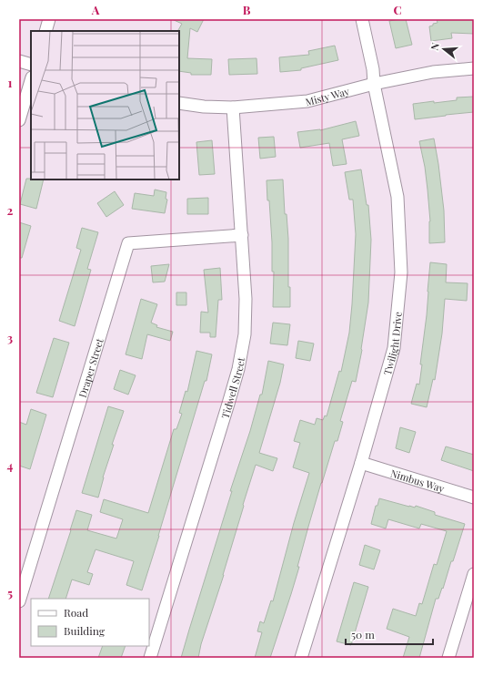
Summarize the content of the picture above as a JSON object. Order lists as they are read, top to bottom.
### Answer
{
  "streets": {
    "street": [
      "Misty Way",
      "Twilight Drive",
      "Draper Street",
      "Tidwell Street",
      "Nimbus Way"
    ]
  },
  "crossings": [
    ["Misty Way", "Twilight Drive"],
    ["Misty Way", "Tidwell Street"],
    ["Twilight Drive", "Nimbus Way"],
    ["Draper Street", "Tidwell Street"]
  ],
  "legend": ["Road", "Building"],
  "scale_bar": "50 m",
  "north": "left",
  "grid": {
    "columns": ["A", "B", "C"],
    "rows": [
      "1",
      "2",
      "3",
      "4",
      "5"
    ]
  }
}
